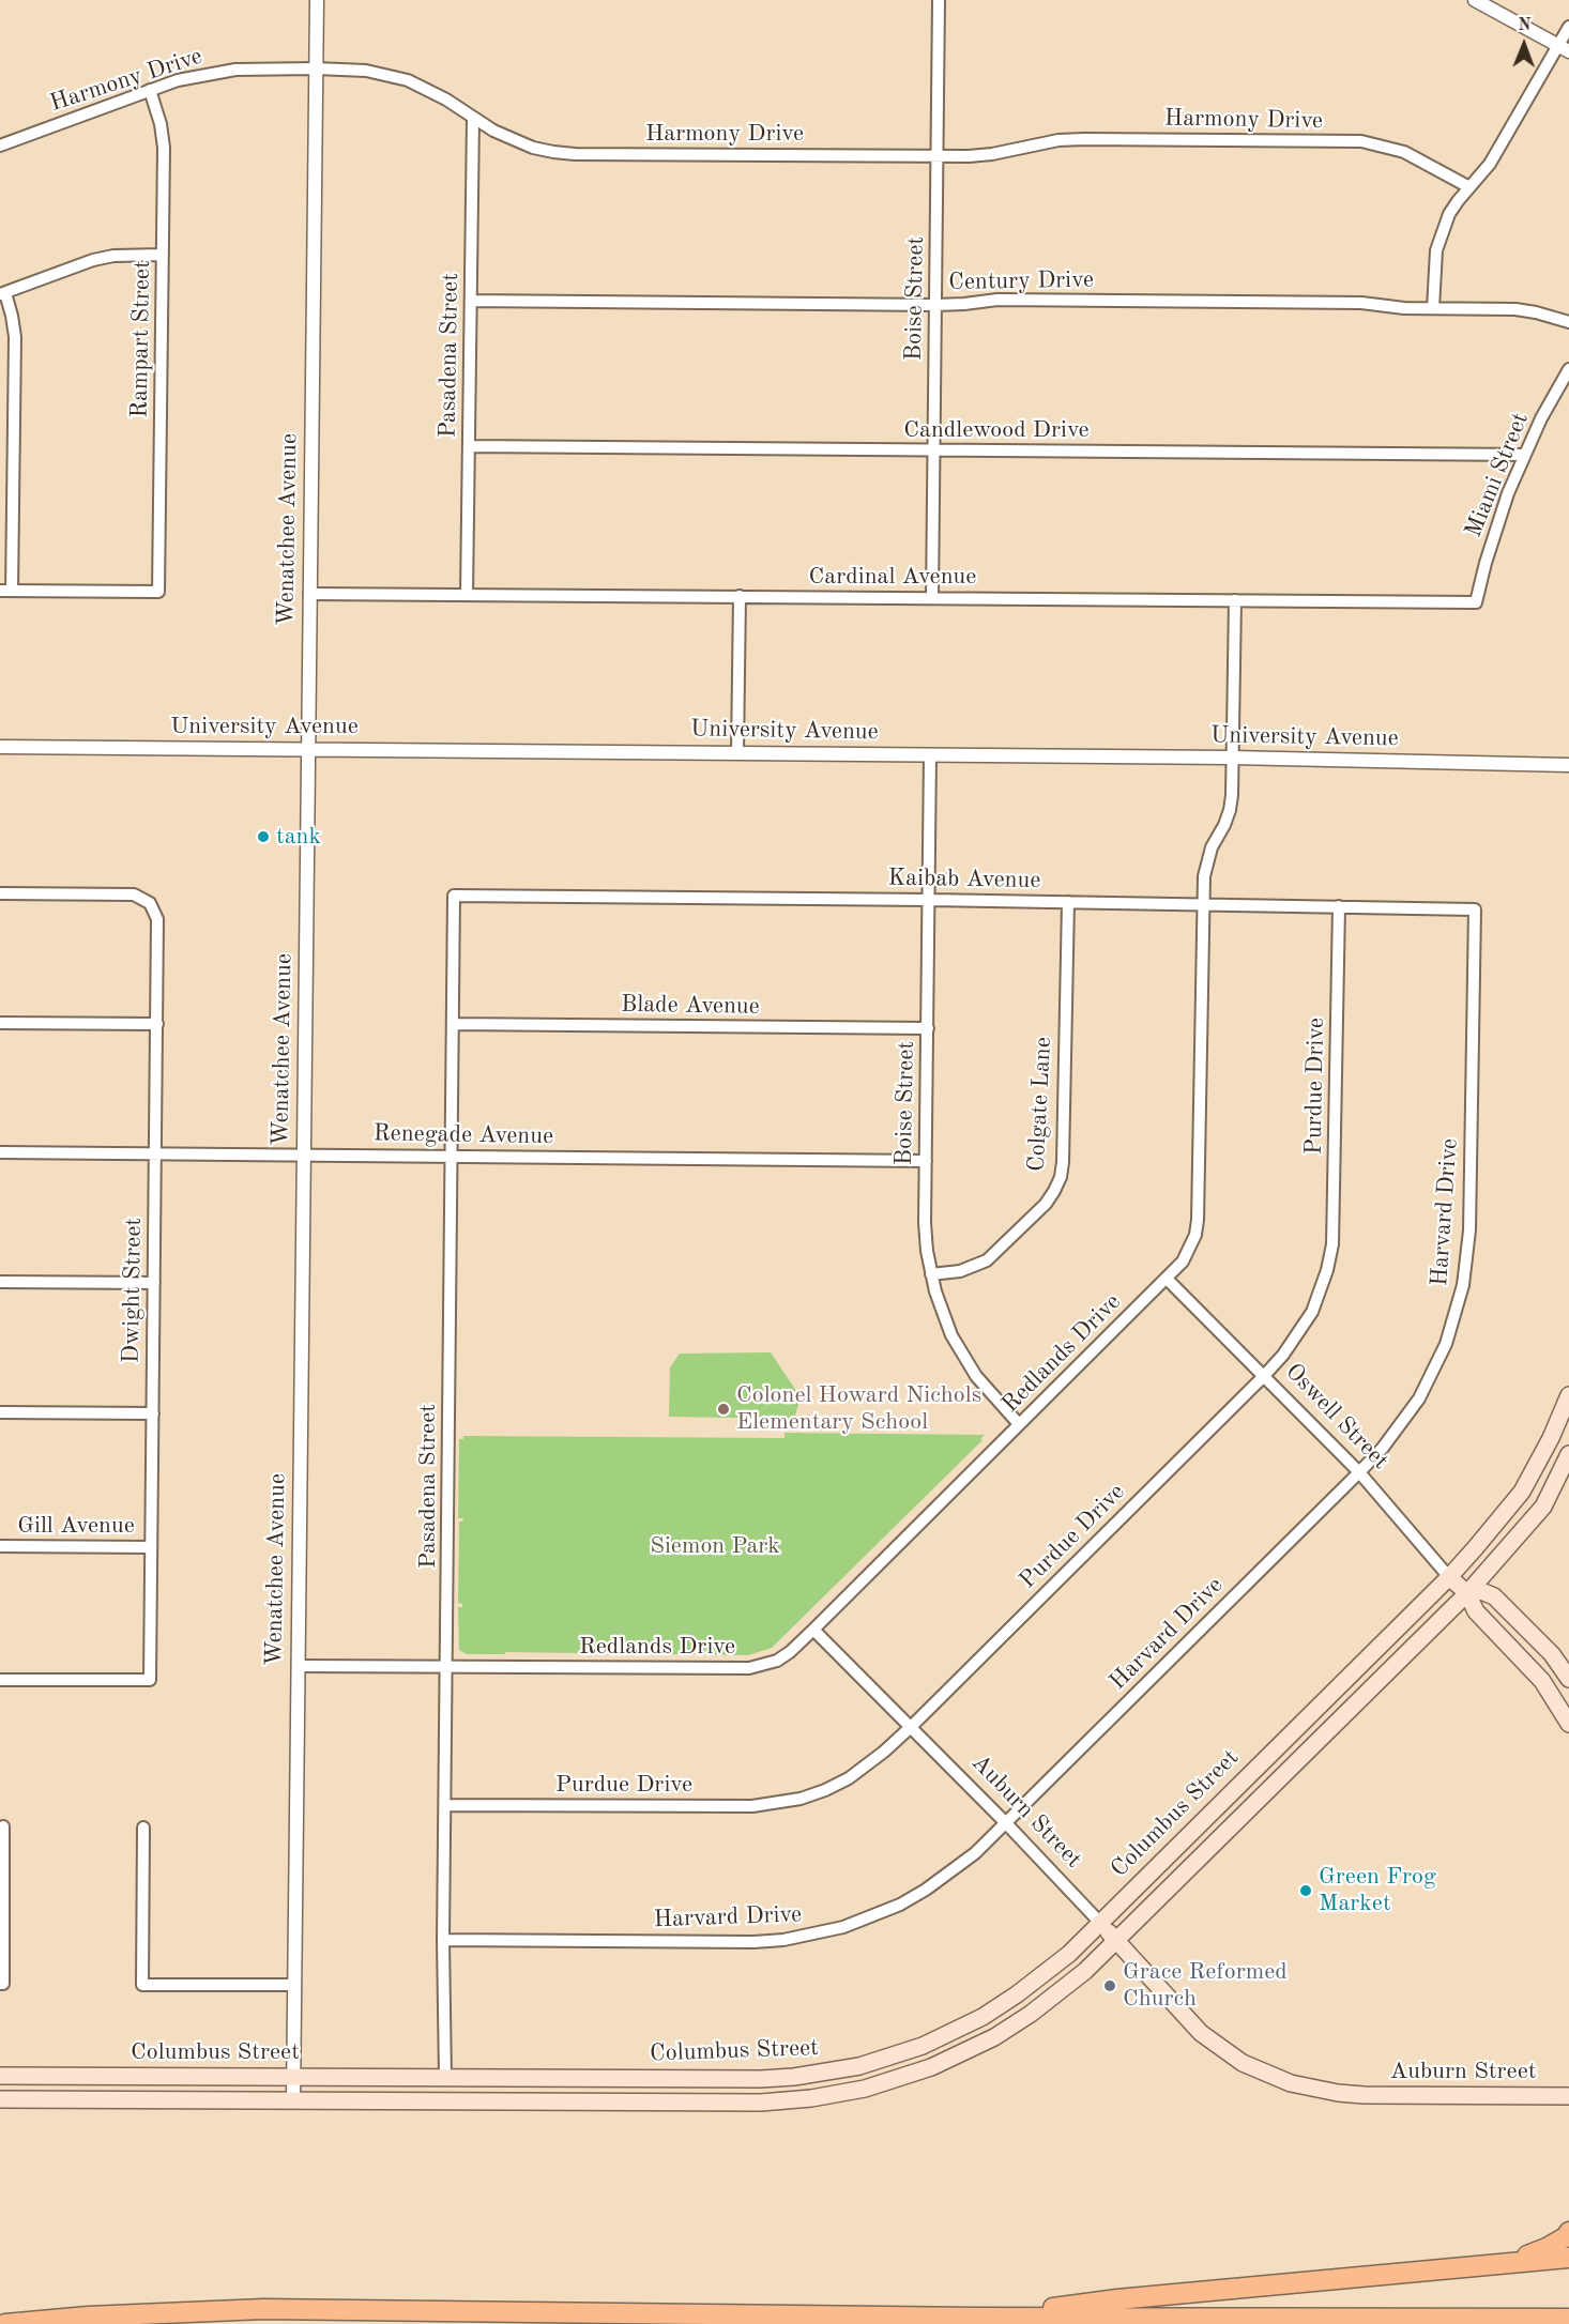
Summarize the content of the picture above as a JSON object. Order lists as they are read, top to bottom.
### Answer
{
  "streets": {
    "main road": ["Oswell Street", "Auburn Street", "Columbus Street"],
    "street": [
      "Harmony Drive",
      "Century Drive",
      "Boise Street",
      "Rampart Street",
      "Pasadena Street",
      "Candlewood Drive",
      "Miami Street",
      "Wenatchee Avenue",
      "Cardinal Avenue",
      "University Avenue",
      "Kaibab Avenue",
      "Blade Avenue",
      "Purdue Drive",
      "Colgate Lane",
      "Renegade Avenue",
      "Harvard Drive",
      "Dwight Street",
      "Redlands Drive",
      "Gill Avenue"
    ]
  },
  "crossings": [
    ["Harmony Drive", "Boise Street"],
    ["Harmony Drive", "Rampart Street"],
    ["Harmony Drive", "Pasadena Street"],
    ["Harmony Drive", "Wenatchee Avenue"],
    ["Century Drive", "Boise Street"],
    ["Century Drive", "Pasadena Street"],
    ["Boise Street", "Candlewood Drive"],
    ["Boise Street", "Cardinal Avenue"],
    ["Boise Street", "University Avenue"],
    ["Boise Street", "Kaibab Avenue"],
    ["Boise Street", "Blade Avenue"],
    ["Boise Street", "Colgate Lane"],
    ["Boise Street", "Renegade Avenue"],
    ["Boise Street", "Redlands Drive"],
    ["Pasadena Street", "Candlewood Drive"],
    ["Pasadena Street", "Cardinal Avenue"],
    ["Pasadena Street", "Kaibab Avenue"],
    ["Pasadena Street", "Blade Avenue"],
    ["Pasadena Street", "Purdue Drive"],
    ["Pasadena Street", "Renegade Avenue"],
    ["Pasadena Street", "Harvard Drive"],
    ["Pasadena Street", "Redlands Drive"],
    ["Pasadena Street", "Columbus Street"],
    ["Candlewood Drive", "Miami Street"],
    ["Miami Street", "Cardinal Avenue"],
    ["Wenatchee Avenue", "Cardinal Avenue"],
    ["Wenatchee Avenue", "University Avenue"],
    ["Wenatchee Avenue", "Renegade Avenue"],
    ["Wenatchee Avenue", "Redlands Drive"],
    ["Wenatchee Avenue", "Columbus Street"],
    ["Cardinal Avenue", "Redlands Drive"],
    ["University Avenue", "Redlands Drive"],
    ["Kaibab Avenue", "Purdue Drive"],
    ["Kaibab Avenue", "Colgate Lane"],
    ["Kaibab Avenue", "Harvard Drive"],
    ["Kaibab Avenue", "Redlands Drive"],
    ["Purdue Drive", "Oswell Street"],
    ["Purdue Drive", "Auburn Street"],
    ["Renegade Avenue", "Dwight Street"],
    ["Harvard Drive", "Oswell Street"],
    ["Harvard Drive", "Auburn Street"],
    ["Dwight Street", "Gill Avenue"],
    ["Redlands Drive", "Oswell Street"],
    ["Redlands Drive", "Auburn Street"],
    ["Oswell Street", "Columbus Street"],
    ["Auburn Street", "Columbus Street"]
  ],
  "parks": ["Siemon Park"],
  "places": [
    "tank",
    "Colonel Howard Nichols Elementary School",
    "Green Frog Market",
    "Grace Reformed Church"
  ],
  "north": "top"
}
